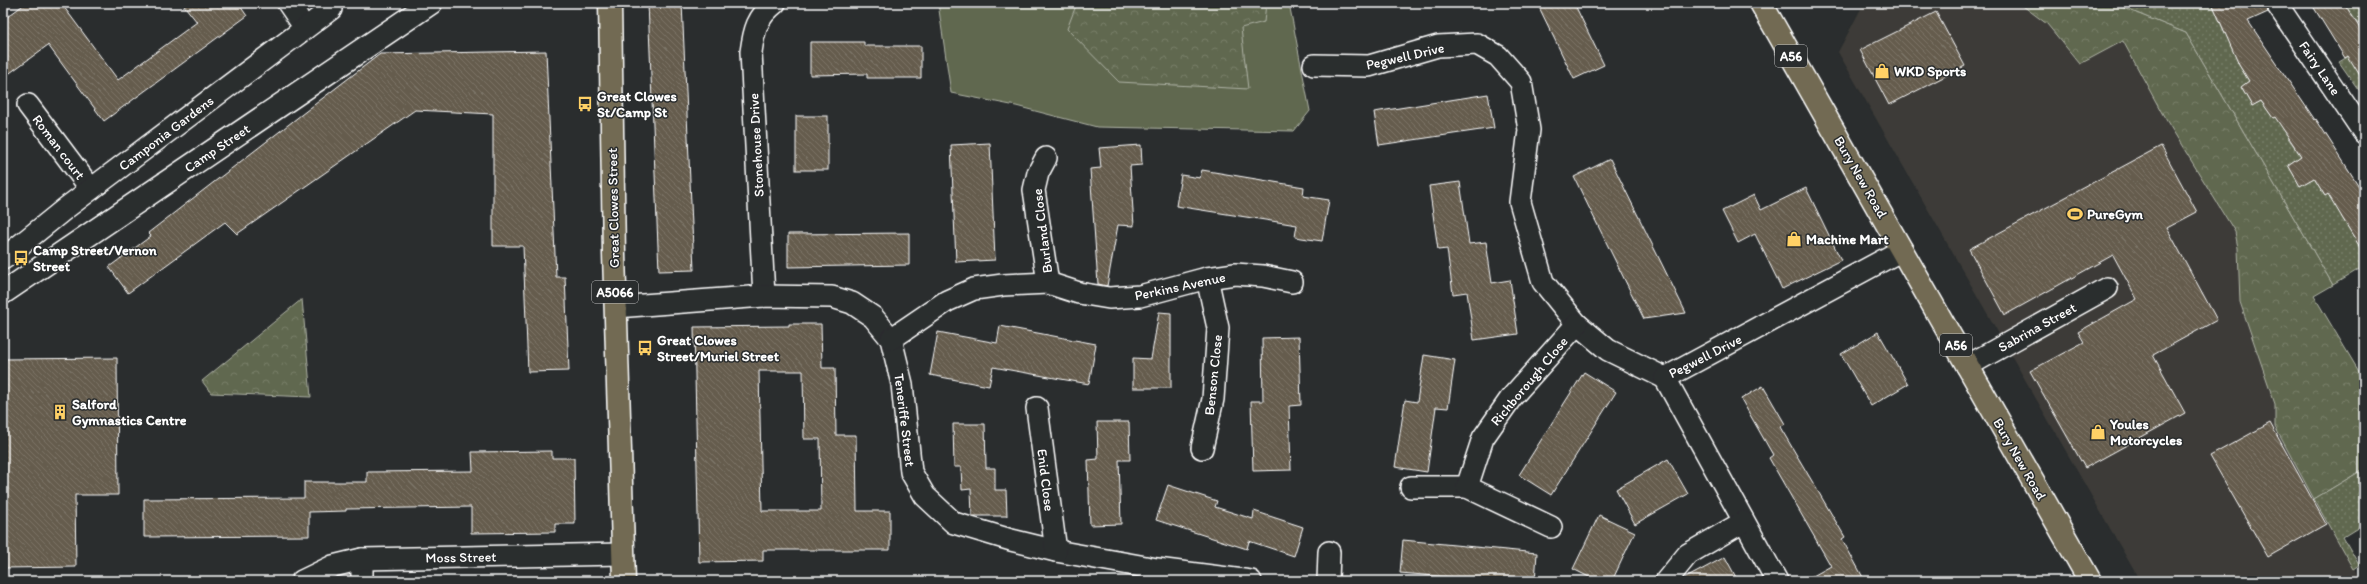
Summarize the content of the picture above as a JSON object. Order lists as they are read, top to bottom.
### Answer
{
  "streets": {
    "main road": [
      "A56",
      "Camp Street",
      "Bury New Road",
      "Great Clowes Street",
      "A5066"
    ],
    "street": [
      "Pegwell Drive",
      "Fairy Lane",
      "Camponia Gardens",
      "Stonehouse Drive",
      "Roman court",
      "Burland Close",
      "Perkins Avenue",
      "Sabrina Street",
      "Benson Close",
      "Richborough Close",
      "Teneriffe Street",
      "Enid Close",
      "Moss Street"
    ]
  },
  "crossings": [
    ["Pegwell Drive", "Bury New Road"],
    ["Pegwell Drive", "Richborough Close"],
    ["Camponia Gardens", "Roman court"],
    ["Stonehouse Drive", "Teneriffe Street"],
    ["Bury New Road", "Sabrina Street"],
    ["Great Clowes Street", "Teneriffe Street"],
    ["Great Clowes Street", "Moss Street"],
    ["Burland Close", "Perkins Avenue"],
    ["Perkins Avenue", "Benson Close"],
    ["Perkins Avenue", "Teneriffe Street"],
    ["Teneriffe Street", "Enid Close"]
  ],
  "places": {
    "shop": ["WKD Sports", "Machine Mart", "Youles Motorcycles"],
    "bus stop": ["Great Clowes St/Camp St", "Camp Street/Vernon Street", "Great Clowes Street/Muriel Street"],
    "sports": ["PureGym"],
    "building": ["Salford Gymnastics Centre"]
  }
}
